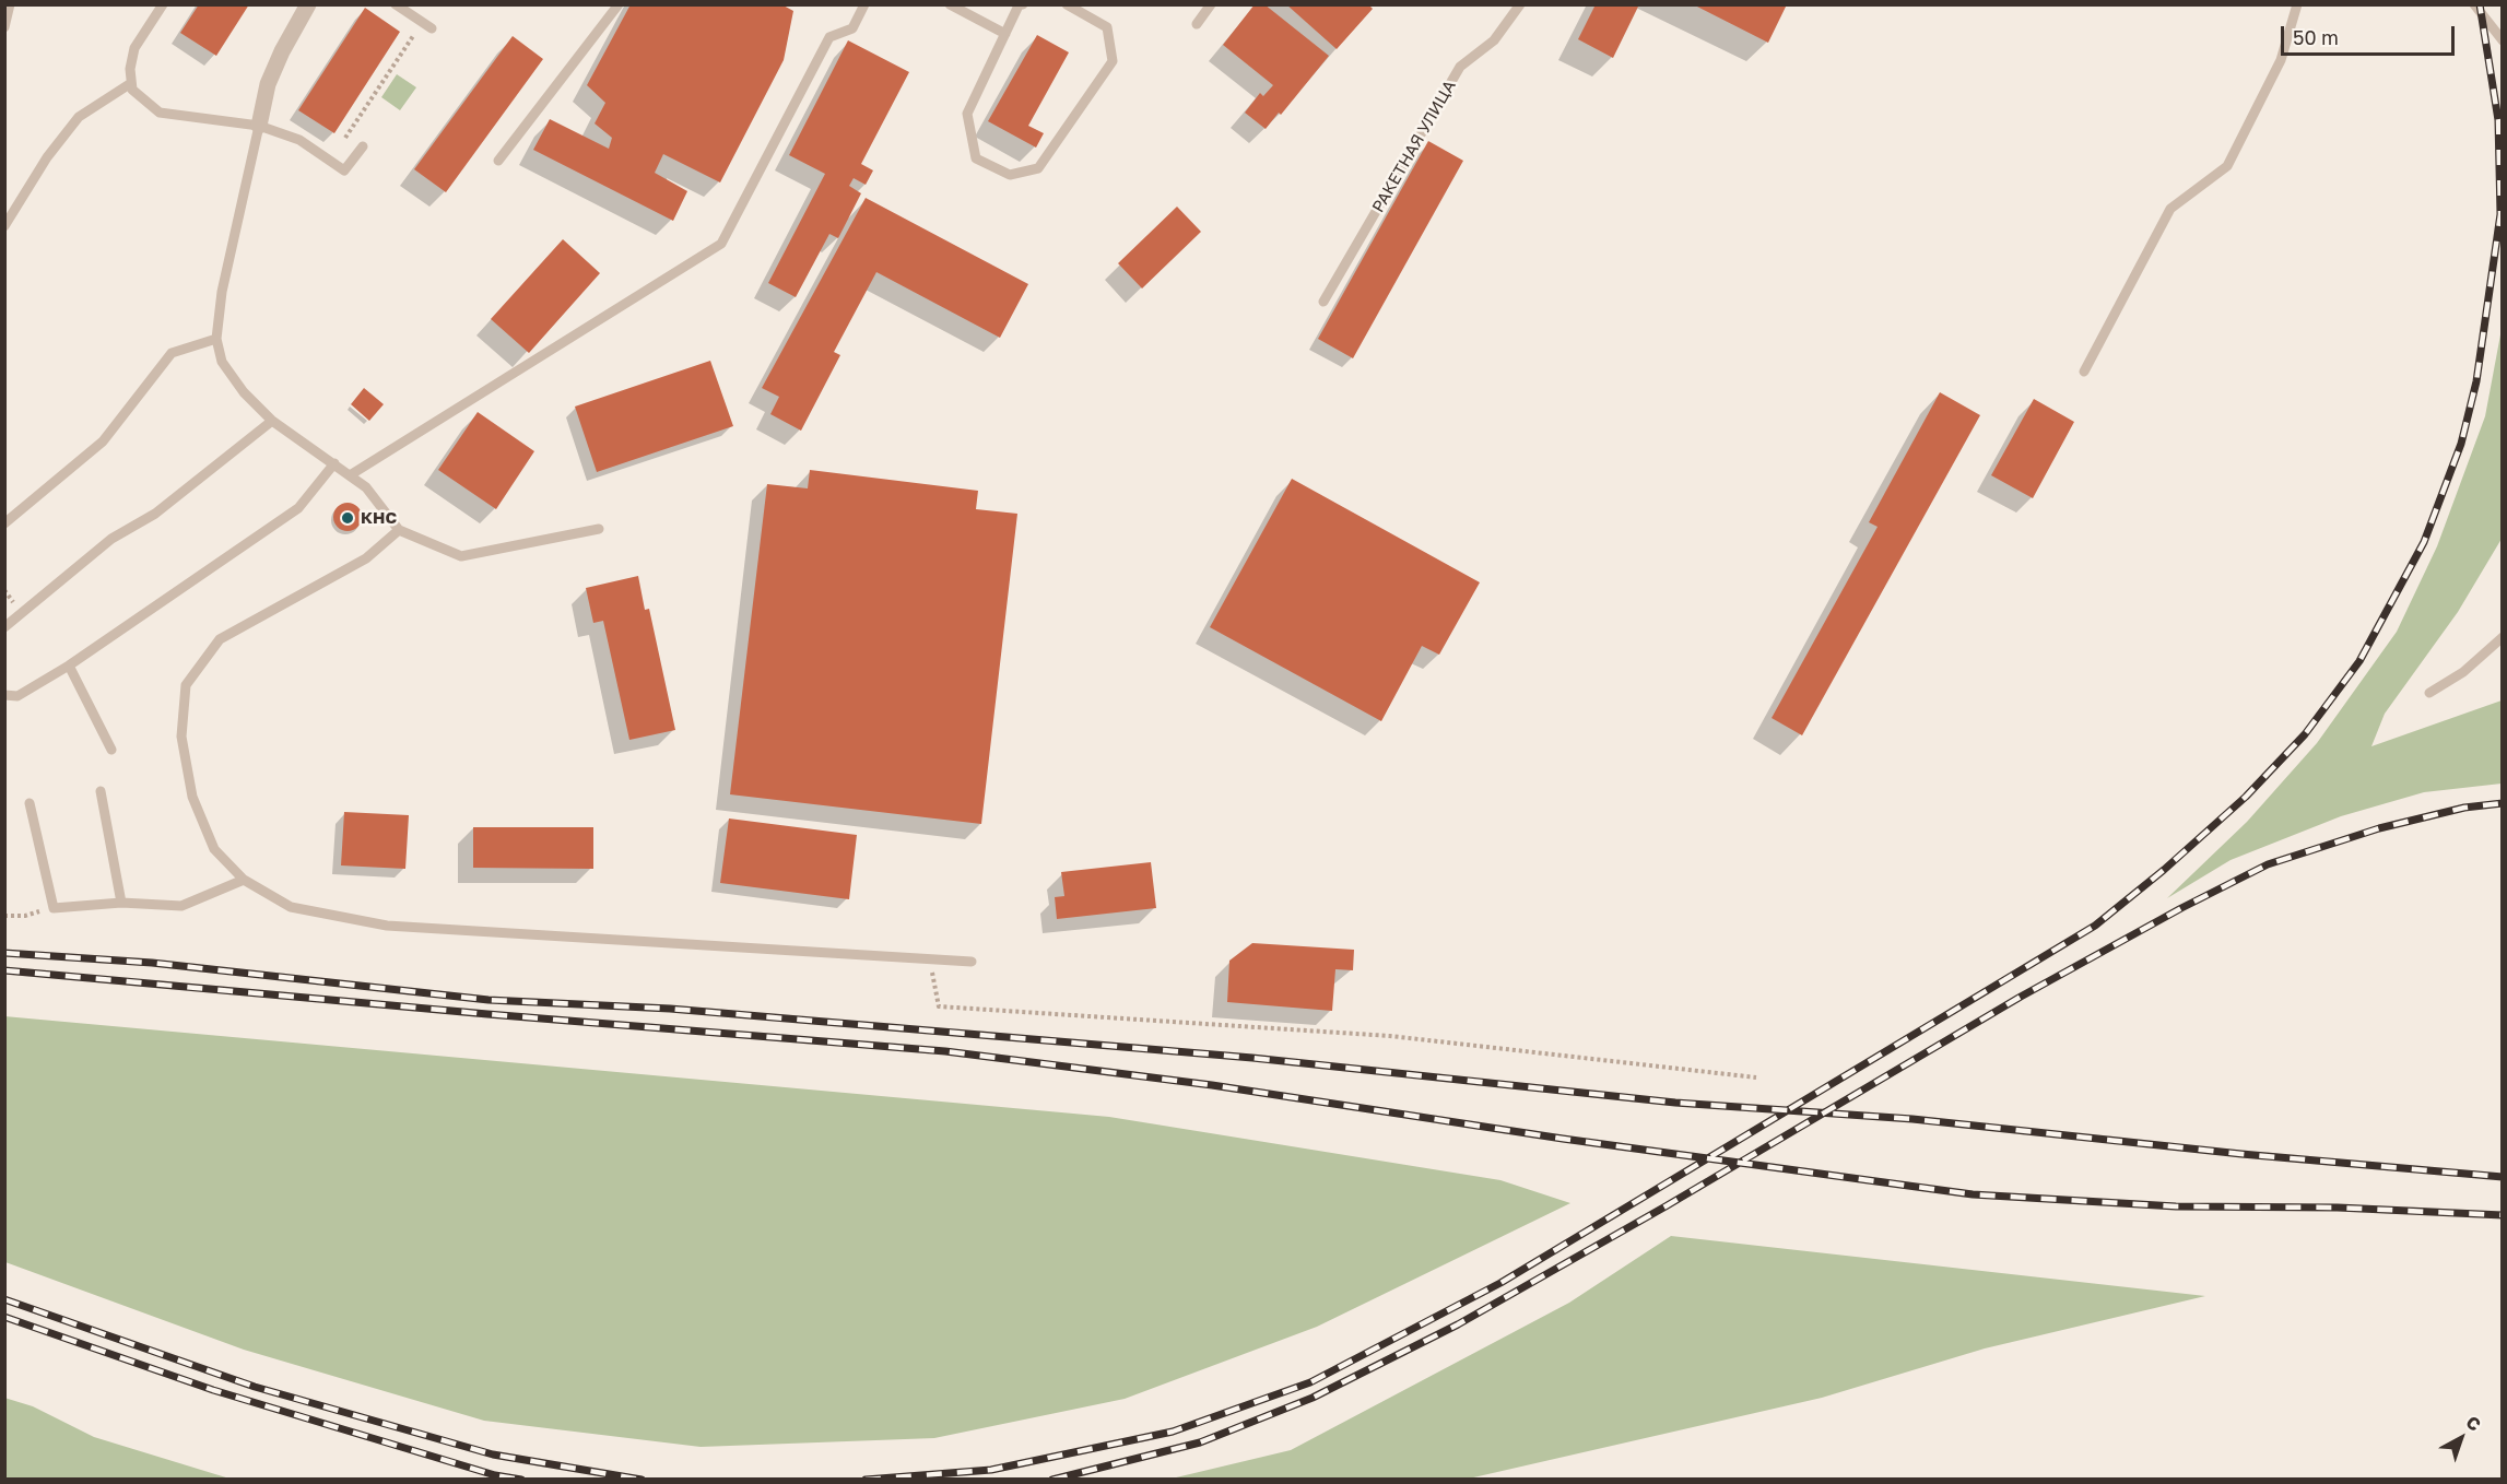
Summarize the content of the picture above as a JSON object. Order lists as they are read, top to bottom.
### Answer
{
  "streets": {
    "lane": ["РАКЕТНАЯ УЛИЦА"]
  },
  "places": ["КНС"],
  "scale_bar": "50 m",
  "north": "top right"
}
